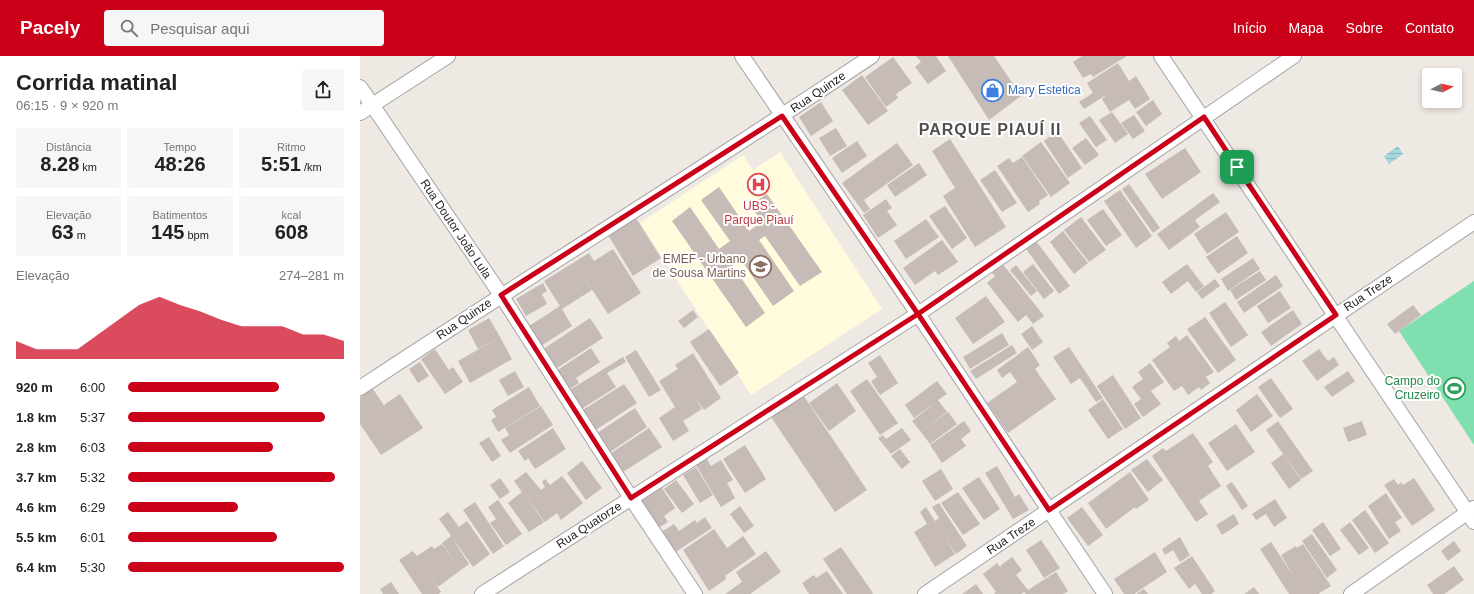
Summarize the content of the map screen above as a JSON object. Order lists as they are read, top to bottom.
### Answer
{
  "streets": {
    "street": [
      "Rua Quinze",
      "Rua Doutor João Lula",
      "Rua Treze",
      "Rua Quatorze"
    ]
  },
  "crossings": [
    ["Rua Quinze", "Rua Doutor João Lula"],
    ["Rua Doutor João Lula", "Rua Quatorze"]
  ],
  "districts": ["PARQUE PIAUÍ II"],
  "places": {
    "shop": ["Mary Estetica"],
    "hospital": ["UBS - Parque Piauí"],
    "school or university": ["EMEF - Urbano de Sousa Martins"],
    "sports": ["Campo do Cruzeiro"]
  },
  "north": "right",
  "page": {
    "header": "Pacely",
    "search": "Pesquisar aqui",
    "nav": [
      "Início",
      "Mapa",
      "Sobre",
      "Contato"
    ],
    "heading": ["Corrida matinal", "06:15 · 9 × 920 m"],
    "stats": [
      ["Distância", "8.28 km"],
      ["Tempo", "48:26"],
      ["Ritmo", "5:51 /km"],
      ["Elevação", "63 m"],
      ["Batimentos", "145 bpm"],
      ["kcal", "608"]
    ],
    "chart": ["Elevação", "274–281 m"],
    "list": [
      {
        "name": "920 m",
        "note": "6:00"
      },
      {
        "name": "1.8 km",
        "note": "5:37"
      },
      {
        "name": "2.8 km",
        "note": "6:03"
      },
      {
        "name": "3.7 km",
        "note": "5:32"
      },
      {
        "name": "4.6 km",
        "note": "6:29"
      },
      {
        "name": "5.5 km",
        "note": "6:01"
      },
      {
        "name": "6.4 km",
        "note": "5:30"
      }
    ]
  }
}
